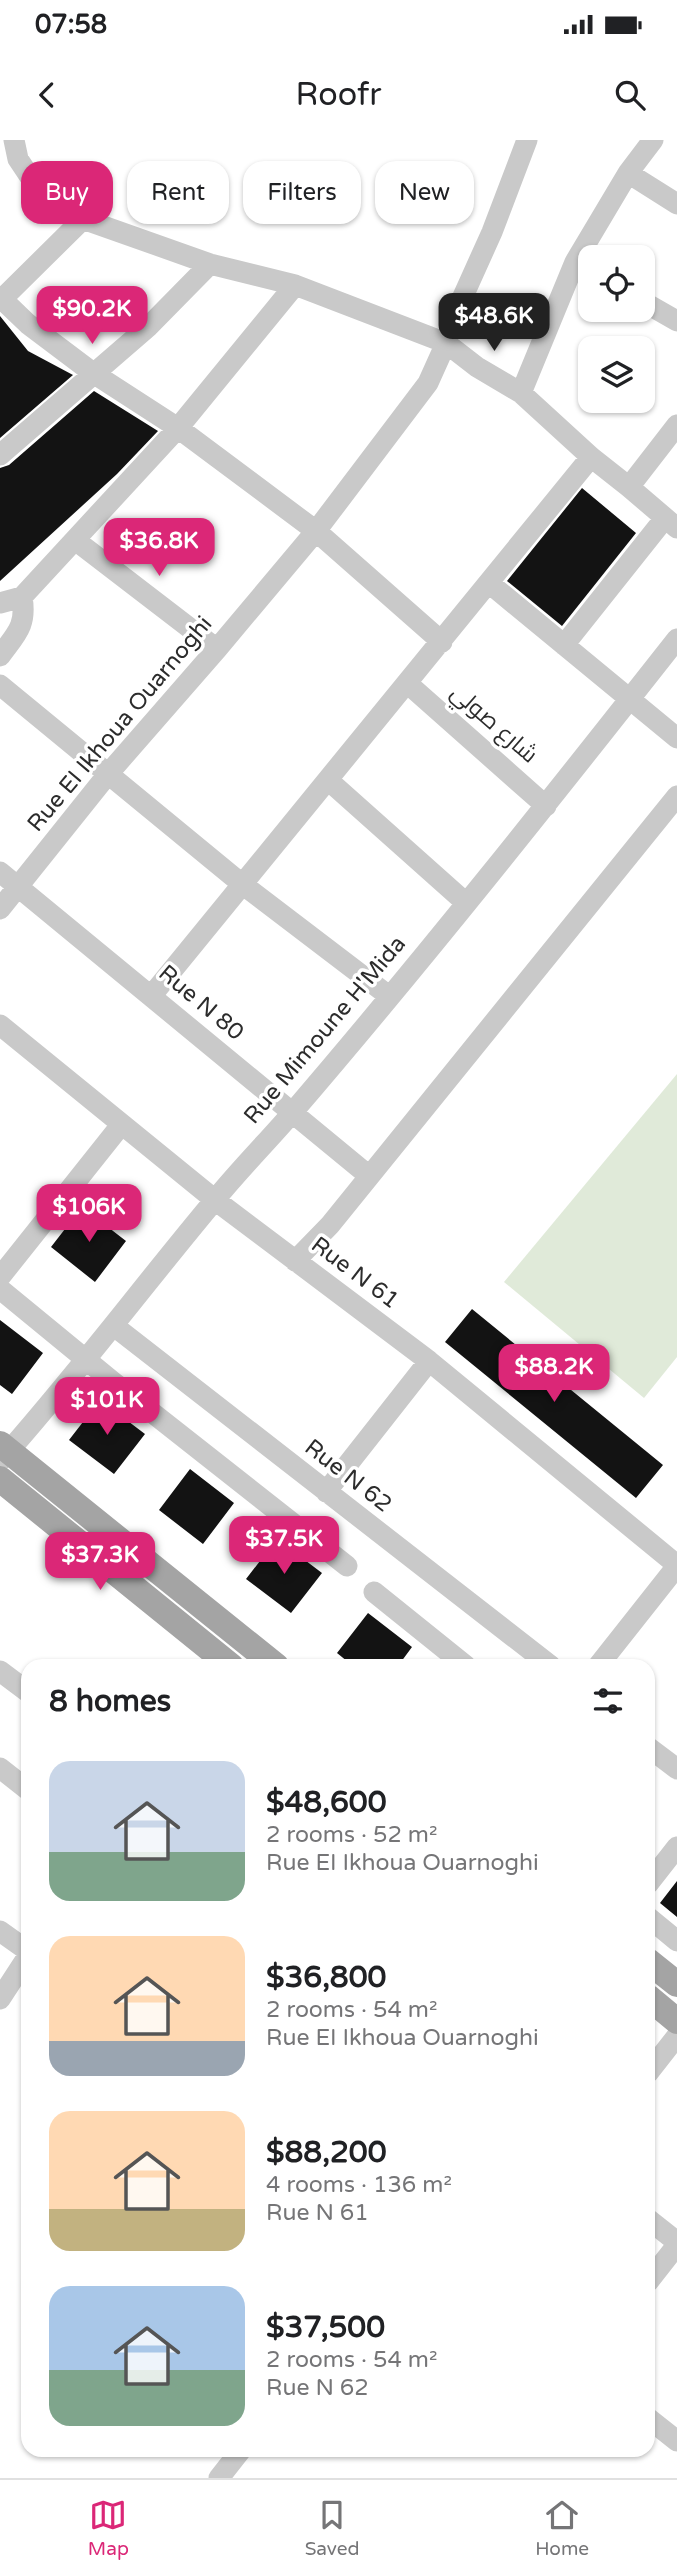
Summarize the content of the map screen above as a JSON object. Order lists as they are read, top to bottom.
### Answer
{
  "streets": {
    "street": [
      "Rue EI Ikhoua Ouarnoghi",
      "شارع صولي",
      "Rue N 80",
      "Rue Mimoune H'Mida",
      "Rue N 61",
      "Rue N 62"
    ]
  },
  "crossings": [
    ["Rue EI Ikhoua Ouarnoghi", "Rue N 80"],
    ["شارع صولي", "Rue Mimoune H'Mida"],
    ["Rue N 80", "Rue Mimoune H'Mida"],
    ["Rue Mimoune H'Mida", "Rue N 61"],
    ["Rue Mimoune H'Mida", "Rue N 62"]
  ],
  "page": {
    "status": "07:58",
    "header": "Roofr",
    "chip": [
      "Buy",
      "Rent",
      "Filters",
      "New"
    ],
    "price": [
      "$90.2K",
      "$48.6K",
      "$36.8K",
      "$106K",
      "$88.2K",
      "$101K",
      "$37.5K",
      "$37.3K"
    ],
    "heading": "8 homes",
    "list": [
      {
        "name": "$48,600",
        "note": "2 rooms · 52 m² · Rue EI Ikhoua Ouarnoghi"
      },
      {
        "name": "$36,800",
        "note": "2 rooms · 54 m² · Rue EI Ikhoua Ouarnoghi"
      },
      {
        "name": "$88,200",
        "note": "4 rooms · 136 m² · Rue N 61"
      },
      {
        "name": "$37,500",
        "note": "2 rooms · 54 m² · Rue N 62"
      }
    ],
    "tabs": ["Map", "Saved", "Home"]
  }
}
